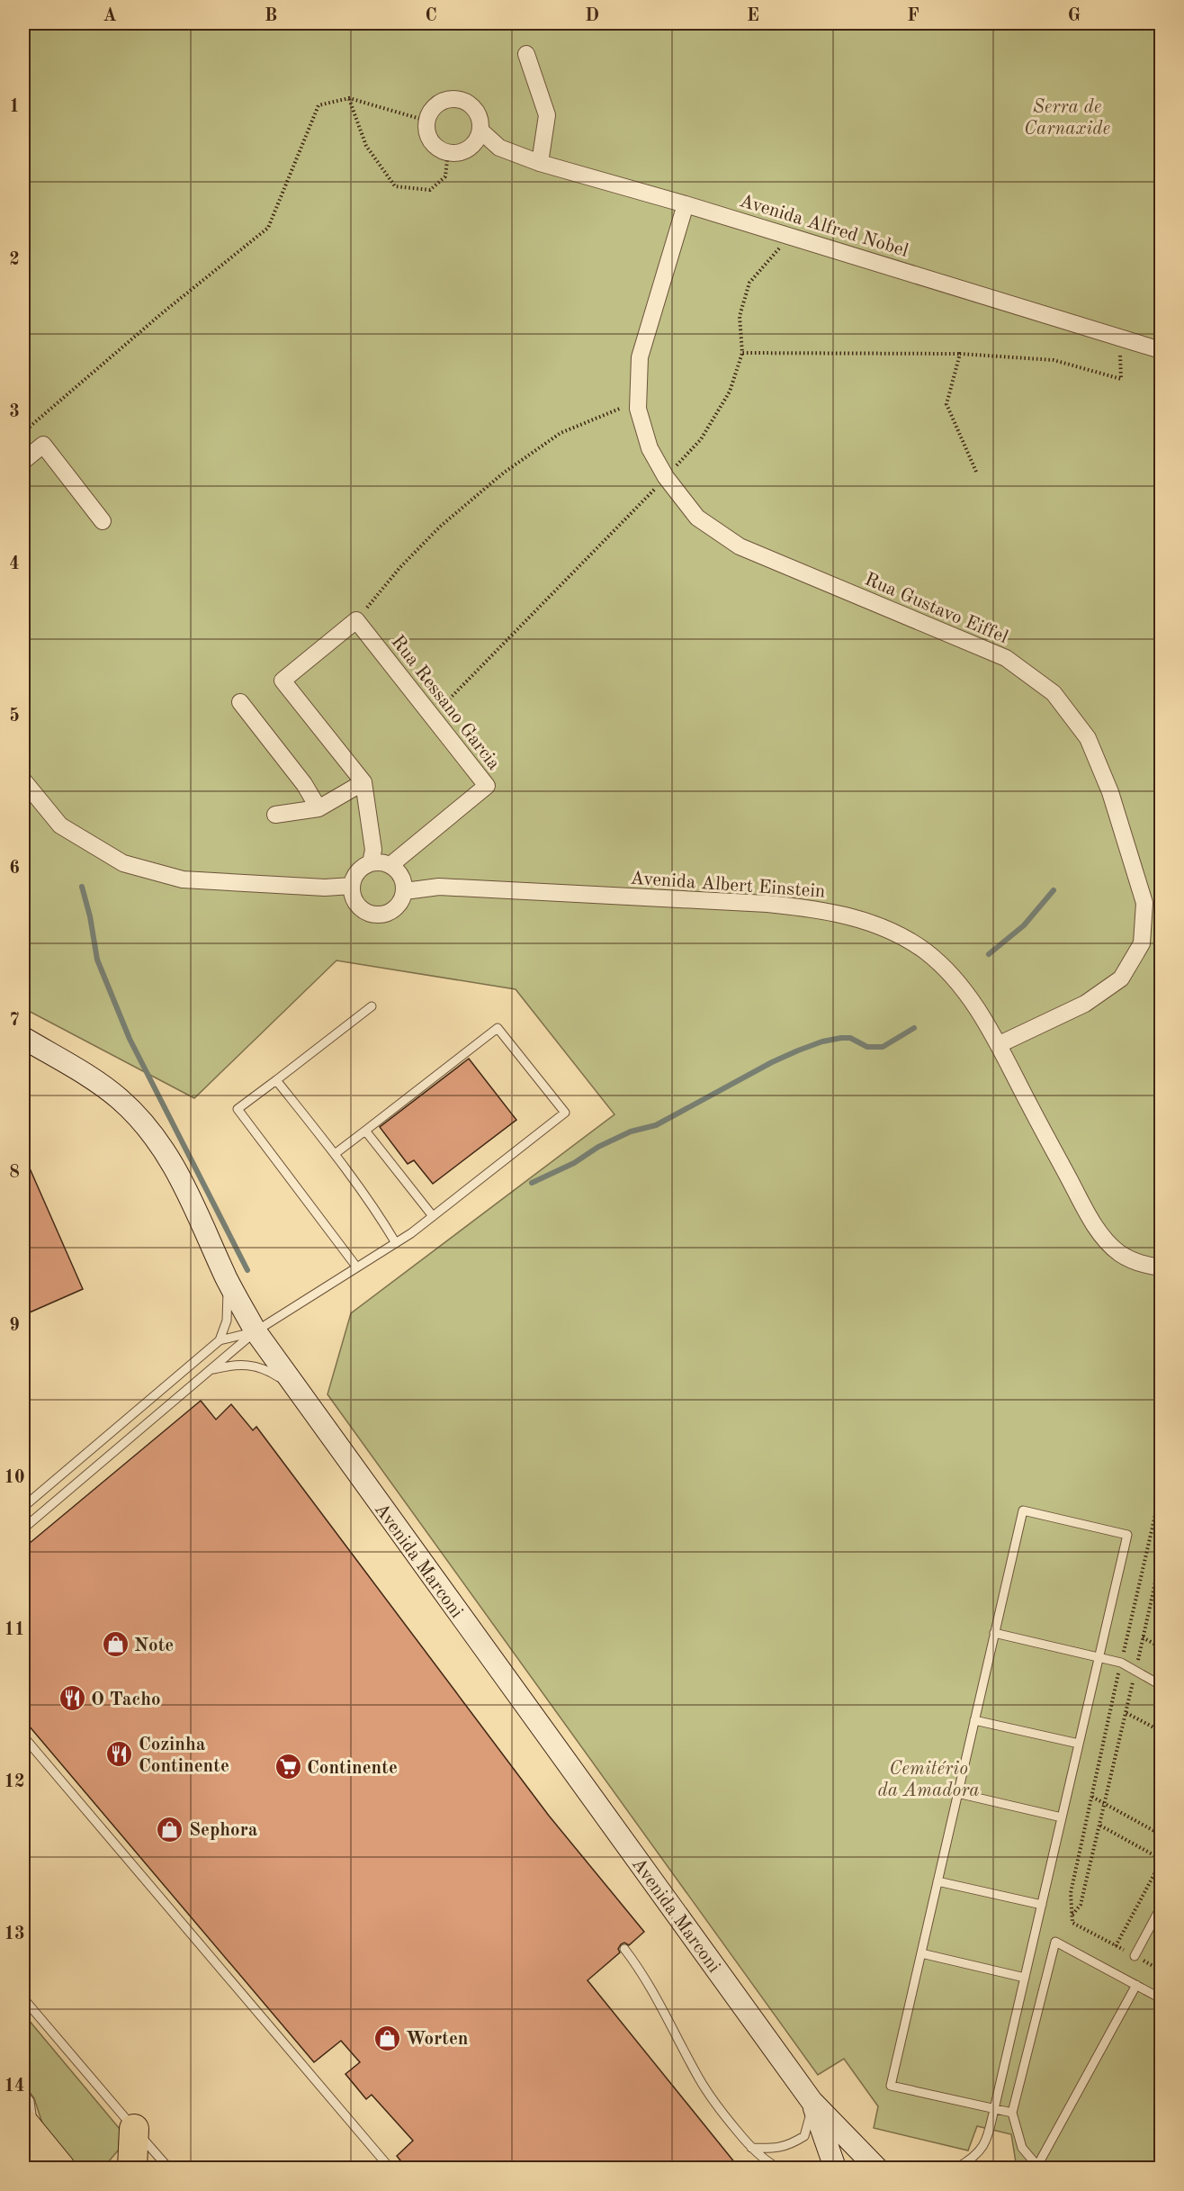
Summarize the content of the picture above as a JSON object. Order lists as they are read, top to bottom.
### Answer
{
  "streets": {
    "street": [
      "Avenida Alfred Nobel",
      "Rua Gustavo Eiffel",
      "Rua Ressano Garcia",
      "Avenida Albert Einstein",
      "Avenida Marconi"
    ]
  },
  "crossings": [
    ["Avenida Alfred Nobel", "Rua Gustavo Eiffel"],
    ["Rua Gustavo Eiffel", "Avenida Albert Einstein"],
    ["Rua Ressano Garcia", "Avenida Albert Einstein"]
  ],
  "parks": ["Serra de Carnaxide", "Cemitério da Amadora"],
  "places": {
    "shop": ["Note", "Sephora", "Worten"],
    "restaurant": ["O Tacho", "Cozinha Continente"],
    "supermarket": ["Continente"]
  },
  "grid": {
    "columns": [
      "A",
      "B",
      "C",
      "D",
      "E",
      "F",
      "G"
    ],
    "rows": [
      "1",
      "2",
      "3",
      "4",
      "5",
      "6",
      "7",
      "8",
      "9",
      "10",
      "11",
      "12",
      "13",
      "14"
    ]
  }
}
